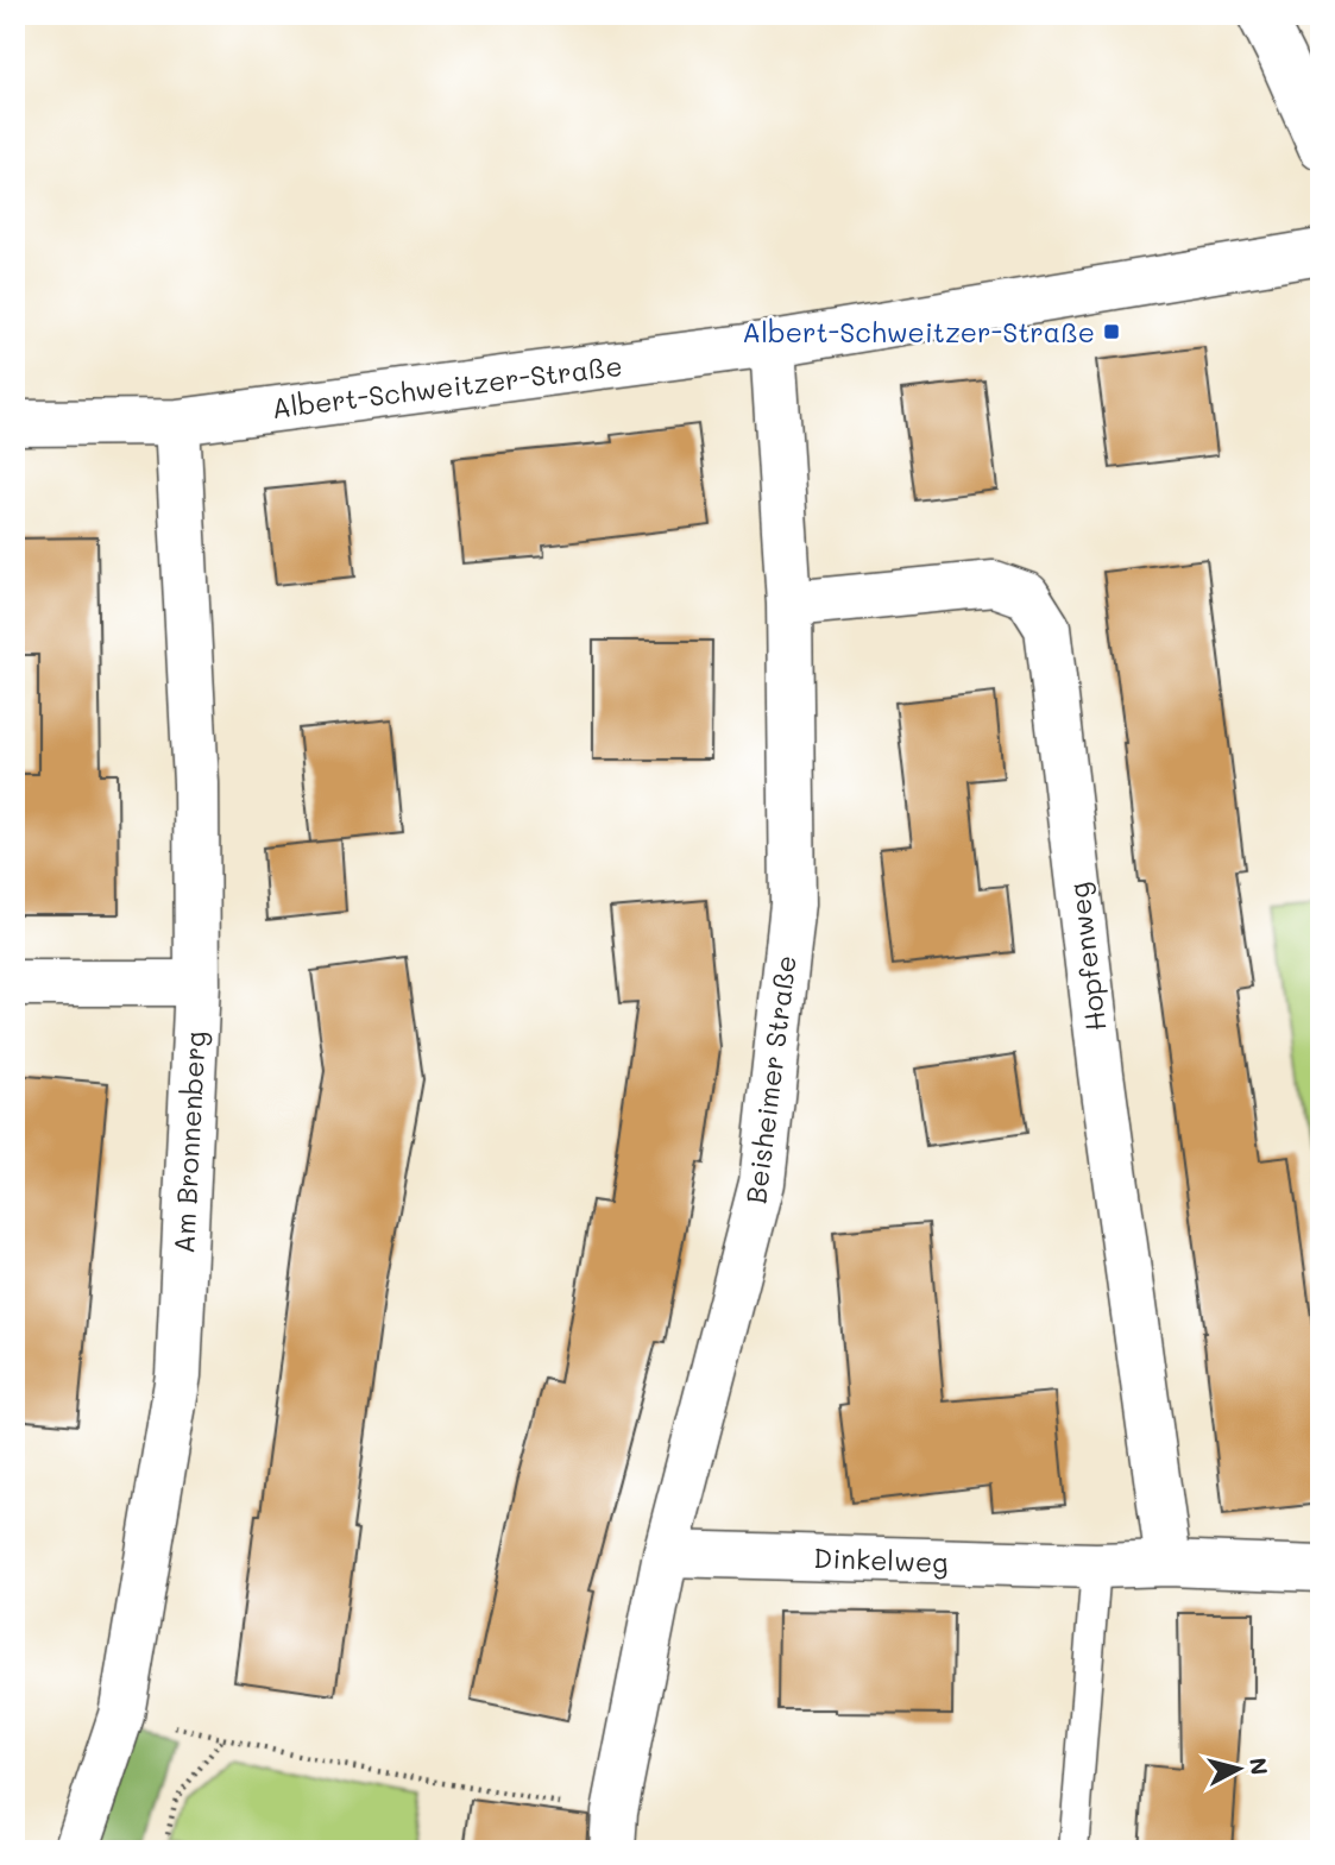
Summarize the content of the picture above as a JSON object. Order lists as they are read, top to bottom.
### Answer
{
  "streets": {
    "street": [
      "Albert-Schweitzer-Straße",
      "Hopfenweg",
      "Beisheimer Straße",
      "Am Bronnenberg",
      "Dinkelweg"
    ]
  },
  "crossings": [
    ["Albert-Schweitzer-Straße", "Beisheimer Straße"],
    ["Albert-Schweitzer-Straße", "Am Bronnenberg"],
    ["Hopfenweg", "Beisheimer Straße"],
    ["Hopfenweg", "Dinkelweg"],
    ["Beisheimer Straße", "Dinkelweg"]
  ],
  "places": {
    "transit": ["Albert-Schweitzer-Straße"]
  },
  "north": "right"
}
